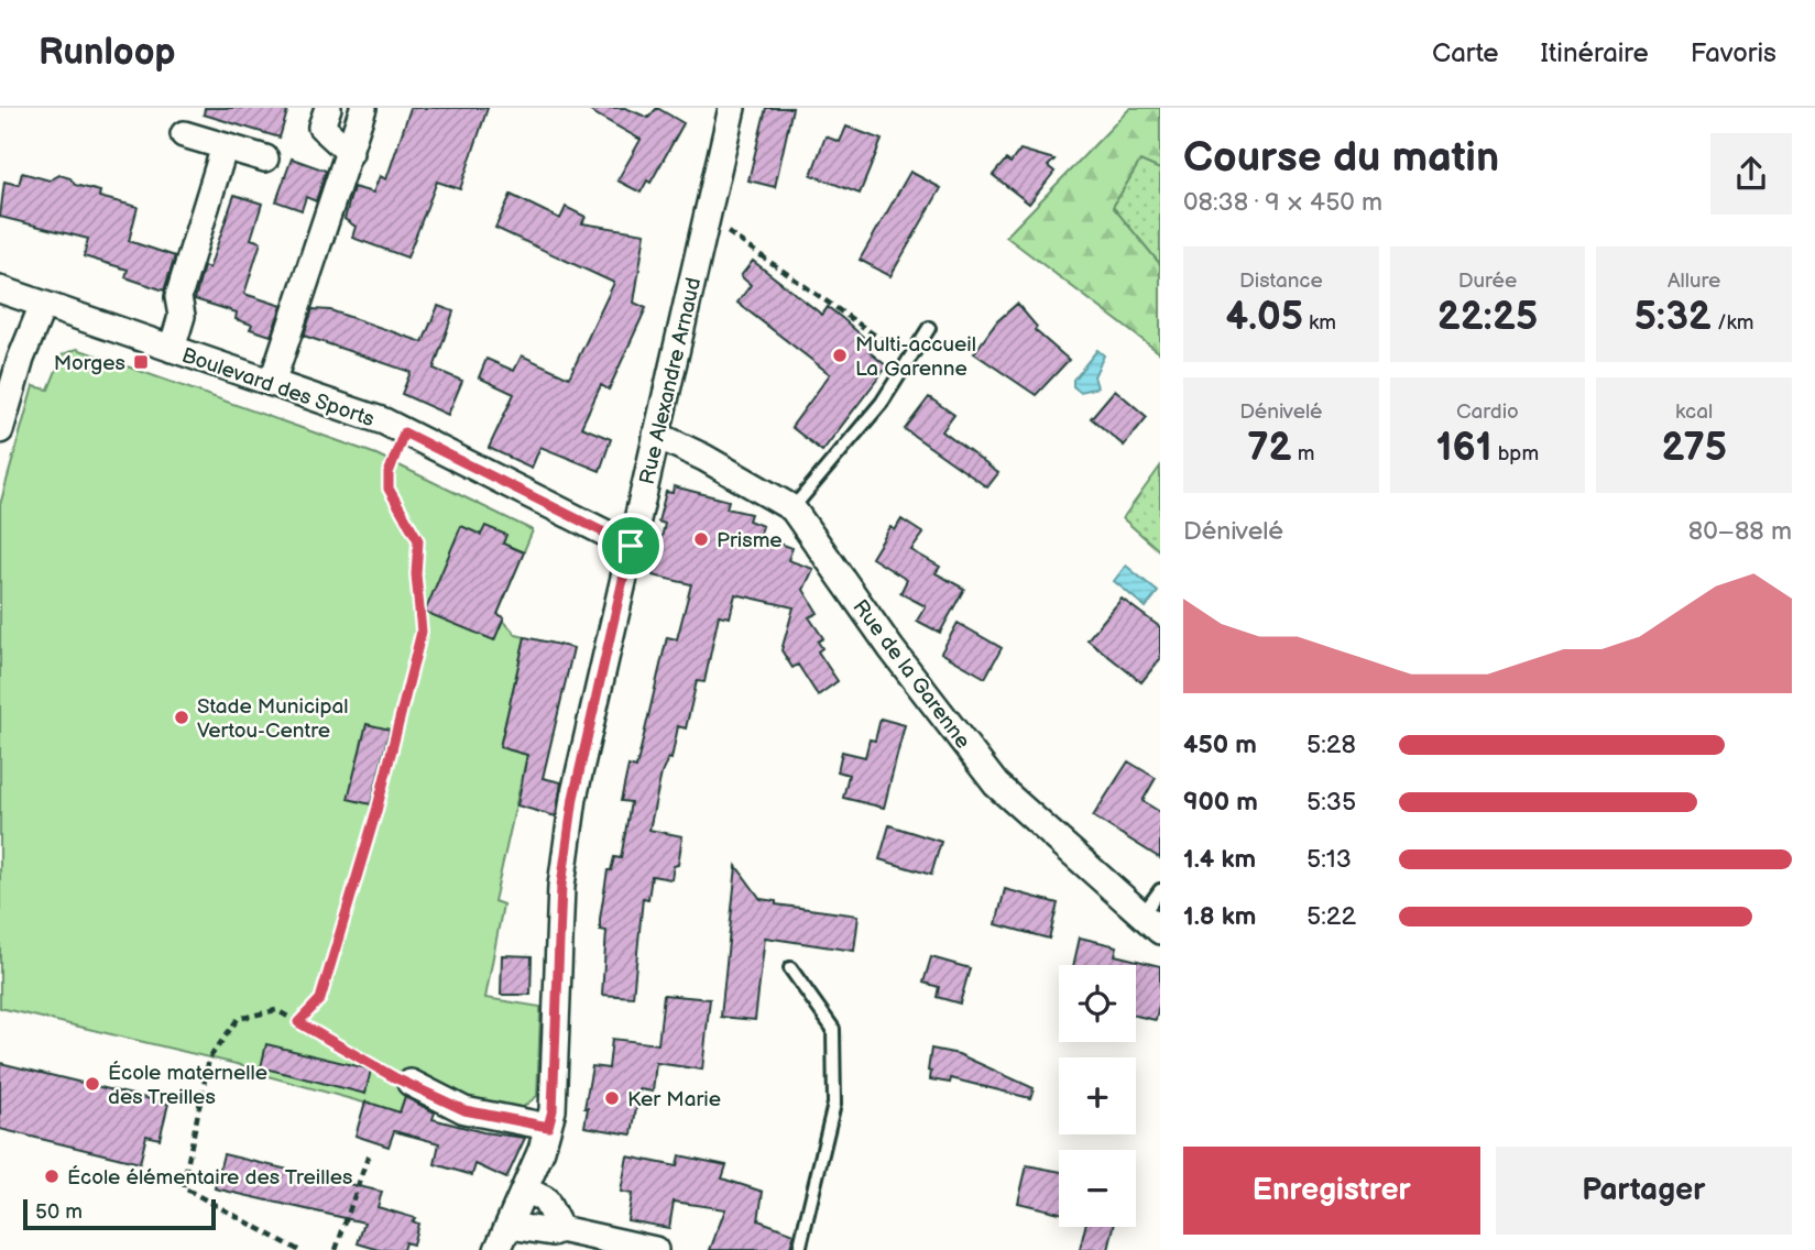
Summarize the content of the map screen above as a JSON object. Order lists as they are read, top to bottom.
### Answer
{
  "streets": {
    "street": ["Rue Alexandre Arnaud", "Boulevard des Sports", "Rue de la Garenne"]
  },
  "crossings": [
    ["Rue Alexandre Arnaud", "Boulevard des Sports"],
    ["Rue Alexandre Arnaud", "Rue de la Garenne"]
  ],
  "places": {
    "other": [
      "Multi-accueil La Garenne",
      "Prisme",
      "Stade Municipal Vertou-Centre",
      "École maternelle des Treilles",
      "Ker Marie",
      "École élémentaire des Treilles"
    ],
    "transit": ["Morges"]
  },
  "scale_bar": "50 m",
  "page": {
    "header": "Runloop",
    "nav": ["Carte", "Itinéraire", "Favoris"],
    "heading": ["Course du matin", "08:38 · 9 × 450 m"],
    "stats": [
      ["Distance", "4.05 km"],
      ["Durée", "22:25"],
      ["Allure", "5:32 /km"],
      ["Dénivelé", "72 m"],
      ["Cardio", "161 bpm"],
      ["kcal", "275"]
    ],
    "chart": ["Dénivelé", "80–88 m"],
    "list": [
      {
        "name": "450 m",
        "note": "5:28"
      },
      {
        "name": "900 m",
        "note": "5:35"
      },
      {
        "name": "1.4 km",
        "note": "5:13"
      },
      {
        "name": "1.8 km",
        "note": "5:22"
      }
    ],
    "map_buttons": ["+", "−"],
    "buttons": ["Enregistrer", "Partager"],
    "scale": "50 m"
  }
}
